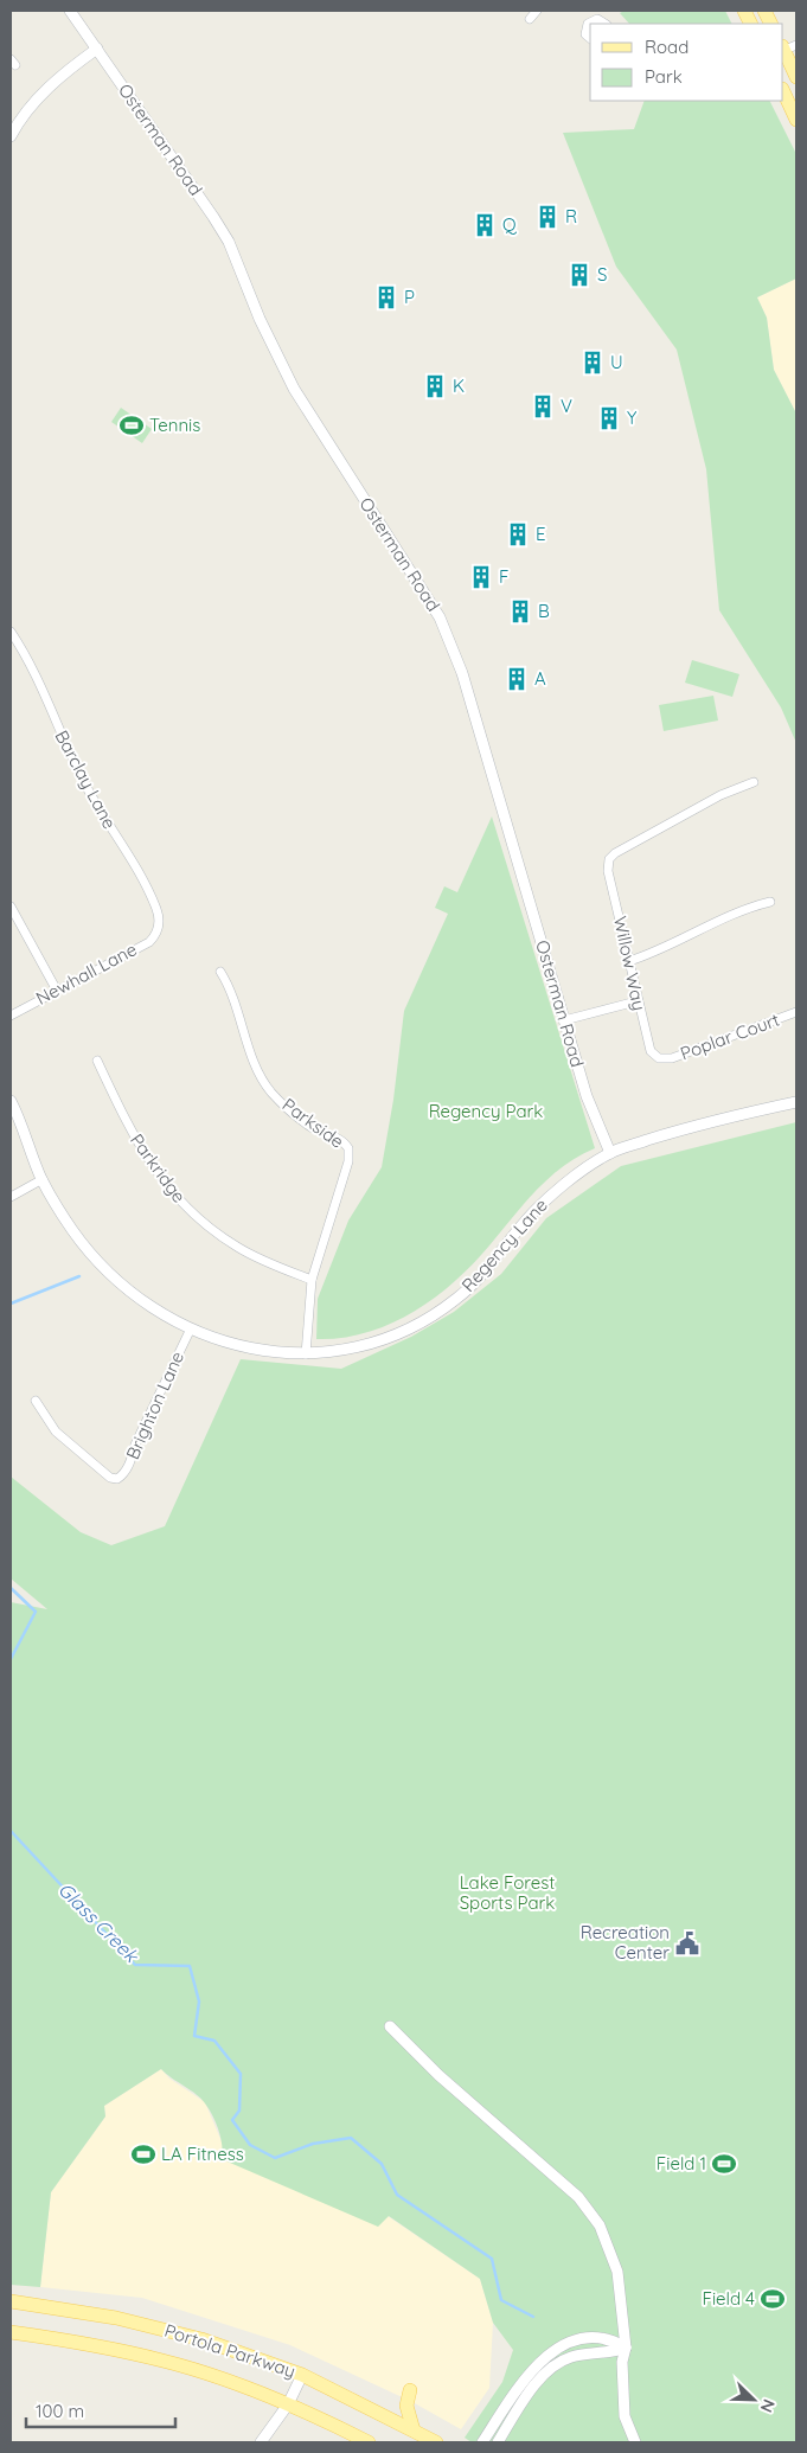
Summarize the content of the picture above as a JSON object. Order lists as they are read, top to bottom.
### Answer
{
  "streets": {
    "main road": ["Portola Parkway"],
    "street": [
      "Osterman Road",
      "Barclay Lane",
      "Willow Way",
      "Newhall Lane",
      "Poplar Court",
      "Parkside",
      "Parkridge",
      "Regency Lane",
      "Brighton Lane"
    ]
  },
  "crossings": [
    ["Osterman Road", "Regency Lane"],
    ["Barclay Lane", "Newhall Lane"],
    ["Willow Way", "Poplar Court"],
    ["Parkside", "Parkridge"],
    ["Parkside", "Regency Lane"],
    ["Regency Lane", "Brighton Lane"]
  ],
  "water": ["Glass Creek"],
  "parks": ["Regency Park", "Lake Forest Sports Park"],
  "places": {
    "building": [
      "R",
      "Q",
      "S",
      "P",
      "U",
      "K",
      "V",
      "Y",
      "E",
      "F",
      "B",
      "A"
    ],
    "sports": [
      "Tennis",
      "LA Fitness",
      "Field 1",
      "Field 4"
    ],
    "public building": ["Recreation Center"]
  },
  "legend": ["Road", "Park"],
  "scale_bar": "100 m",
  "north": "bottom right"
}
